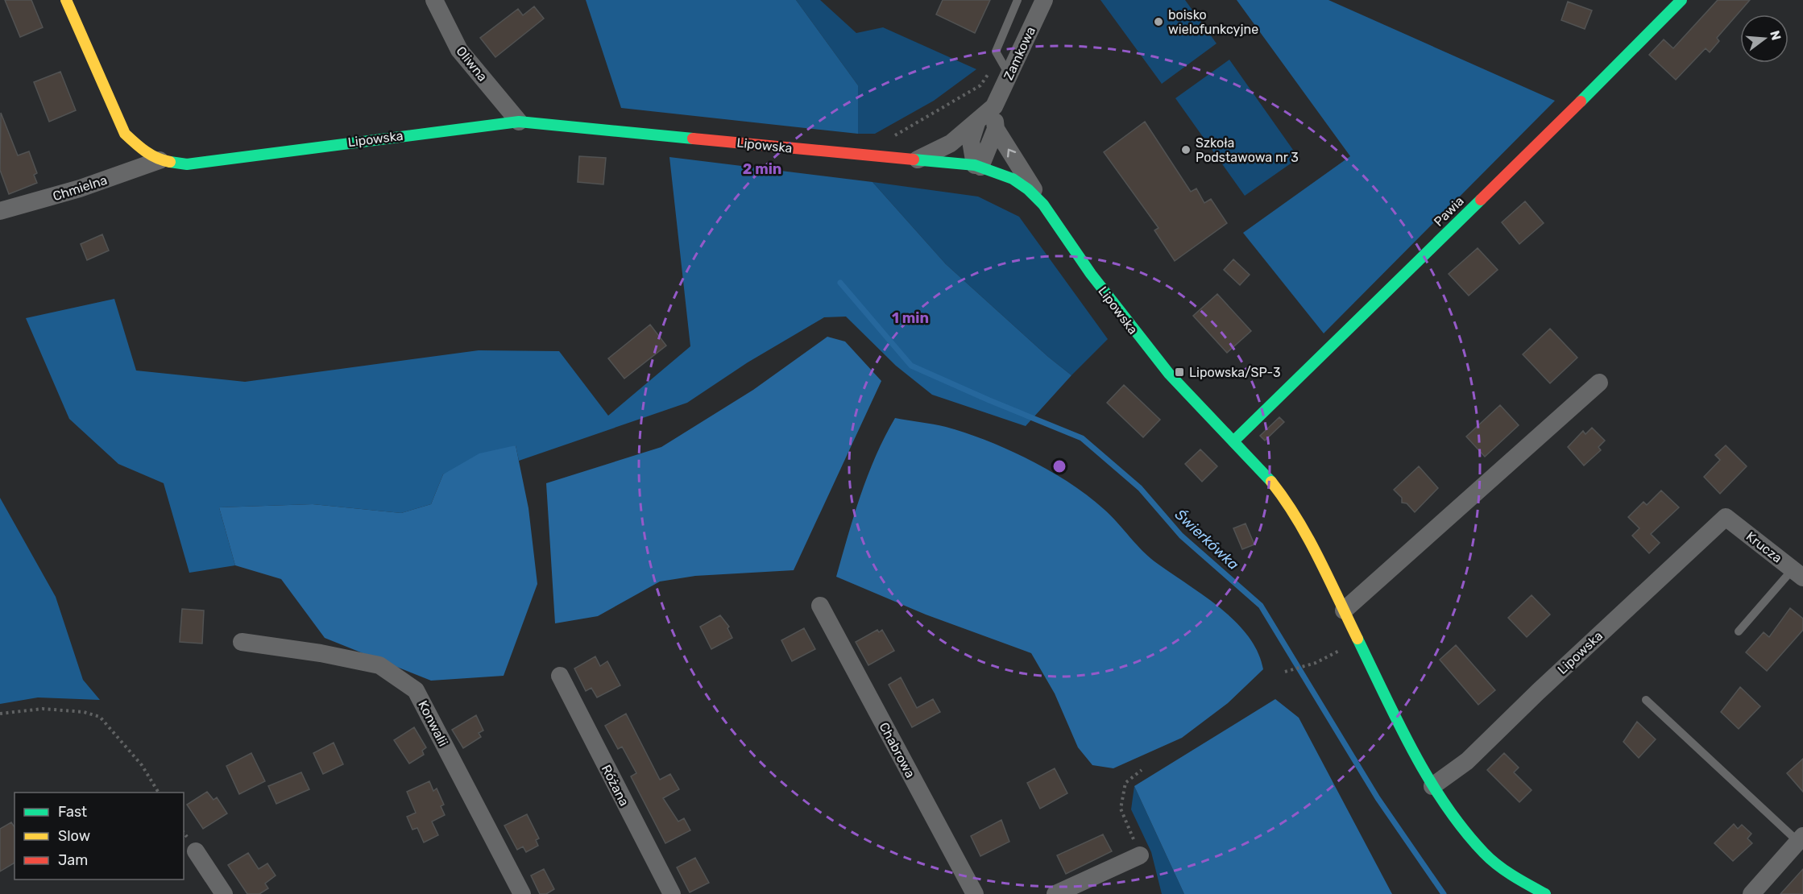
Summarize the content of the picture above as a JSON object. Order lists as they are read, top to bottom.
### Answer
{
  "streets": {
    "street": [
      "Zamkowa",
      "Oliwna",
      "Lipowska",
      "Chmielna",
      "Pawia",
      "Krucza",
      "Konwalii",
      "Chabrowa",
      "Różana"
    ]
  },
  "crossings": [
    ["Zamkowa", "Lipowska"],
    ["Oliwna", "Lipowska"],
    ["Lipowska", "Chmielna"],
    ["Lipowska", "Pawia"],
    ["Lipowska", "Krucza"]
  ],
  "water": ["Świerkówka"],
  "places": {
    "other": ["boisko wielofunkcyjne", "Szkoła Podstawowa nr 3"],
    "transit": ["Lipowska/SP-3"]
  },
  "legend": ["Fast", "Slow", "Jam"],
  "north": "right",
  "rings": ["2 min", "1 min"]
}
